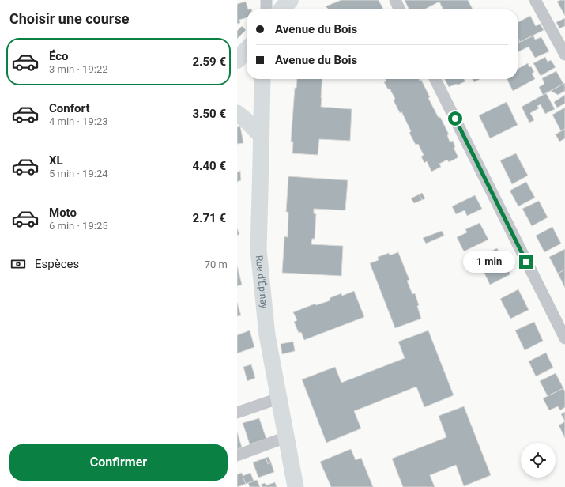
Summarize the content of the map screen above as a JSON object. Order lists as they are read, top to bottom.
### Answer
{
  "streets": {
    "main road": ["Rue d'Épinay"]
  },
  "page": {
    "heading": "Choisir une course",
    "banner": ["Avenue du Bois", "Avenue du Bois"],
    "list": [
      {
        "name": "Éco",
        "note": "3 min · 19:22",
        "value": "2.59 €"
      },
      {
        "name": "Confort",
        "note": "4 min · 19:23",
        "value": "3.50 €"
      },
      {
        "name": "XL",
        "note": "5 min · 19:24",
        "value": "4.40 €"
      },
      {
        "name": "Moto",
        "note": "6 min · 19:25",
        "value": "2.71 €"
      }
    ],
    "pay": ["Espèces", "70 m"],
    "bubble": "1 min",
    "buttons": "Confirmer"
  }
}
